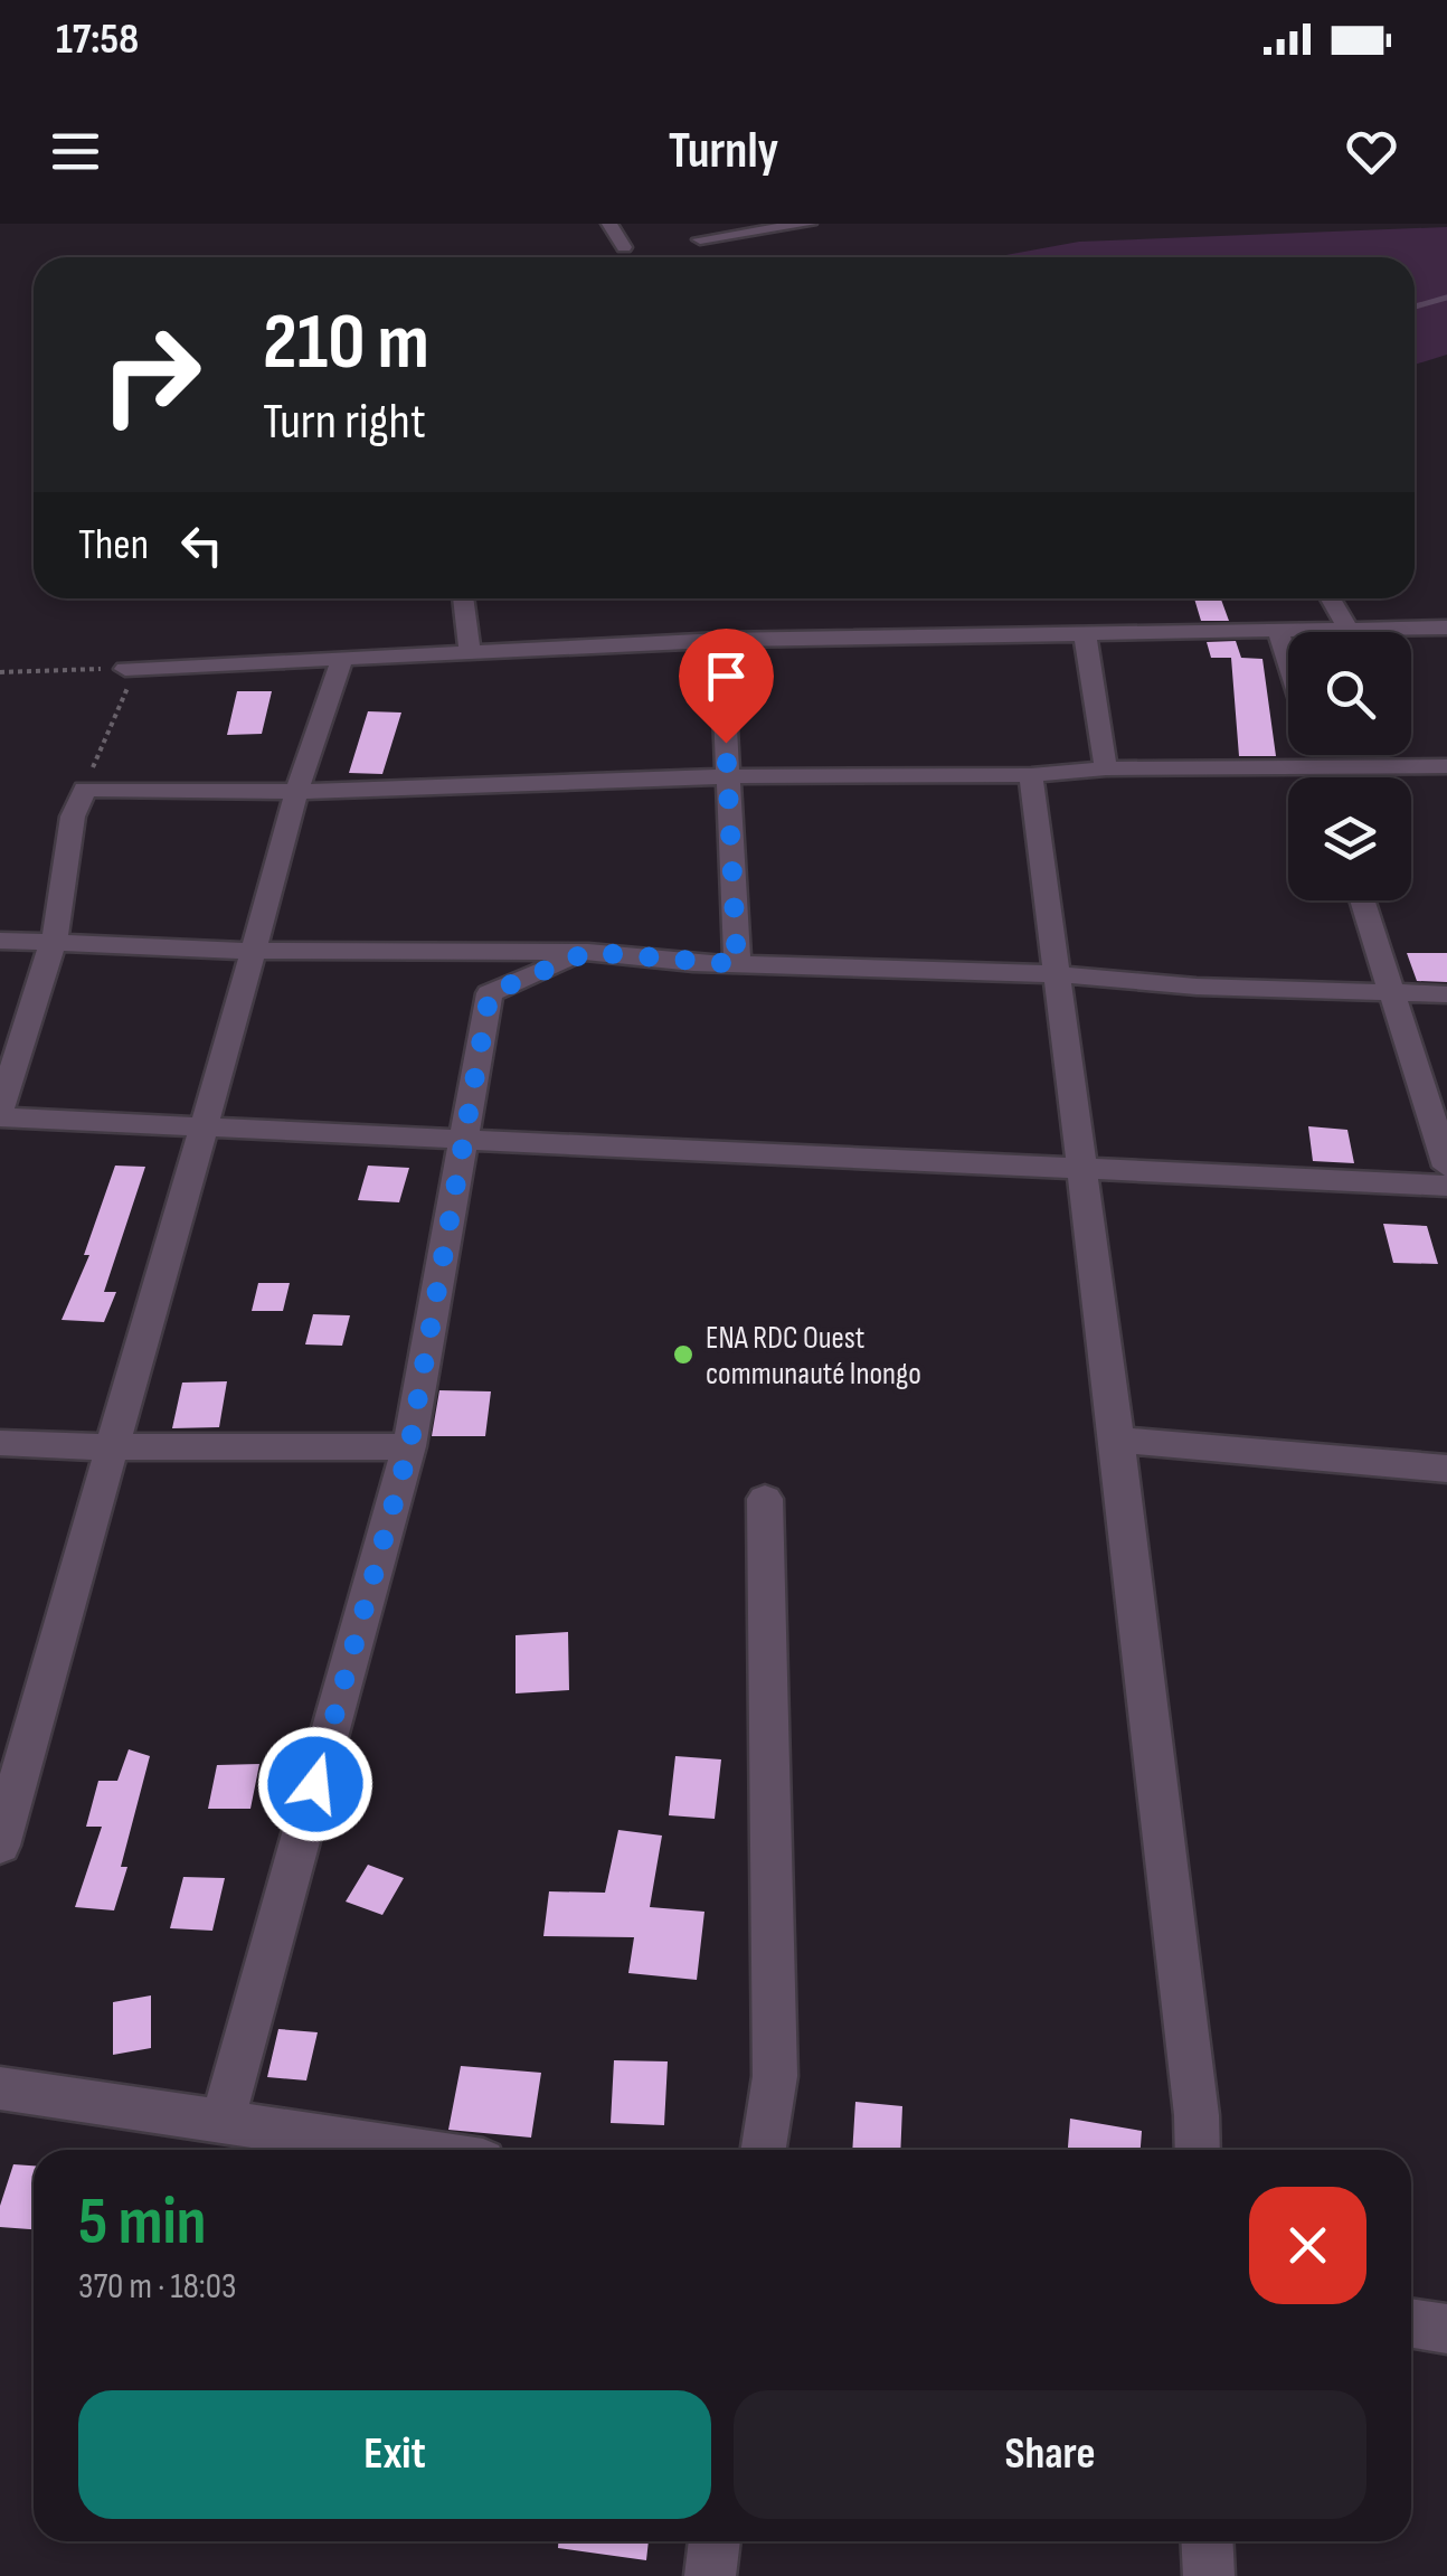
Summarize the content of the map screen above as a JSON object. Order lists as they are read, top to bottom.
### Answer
{
  "places": ["ENA RDC Ouest communauté Inongo"],
  "page": {
    "status": "17:58",
    "header": "Turnly",
    "turn": ["210 m", "Turn right"],
    "then": "Then",
    "heading": ["5 min", "370 m · 18:03"],
    "buttons": ["Exit", "Share"]
  }
}
